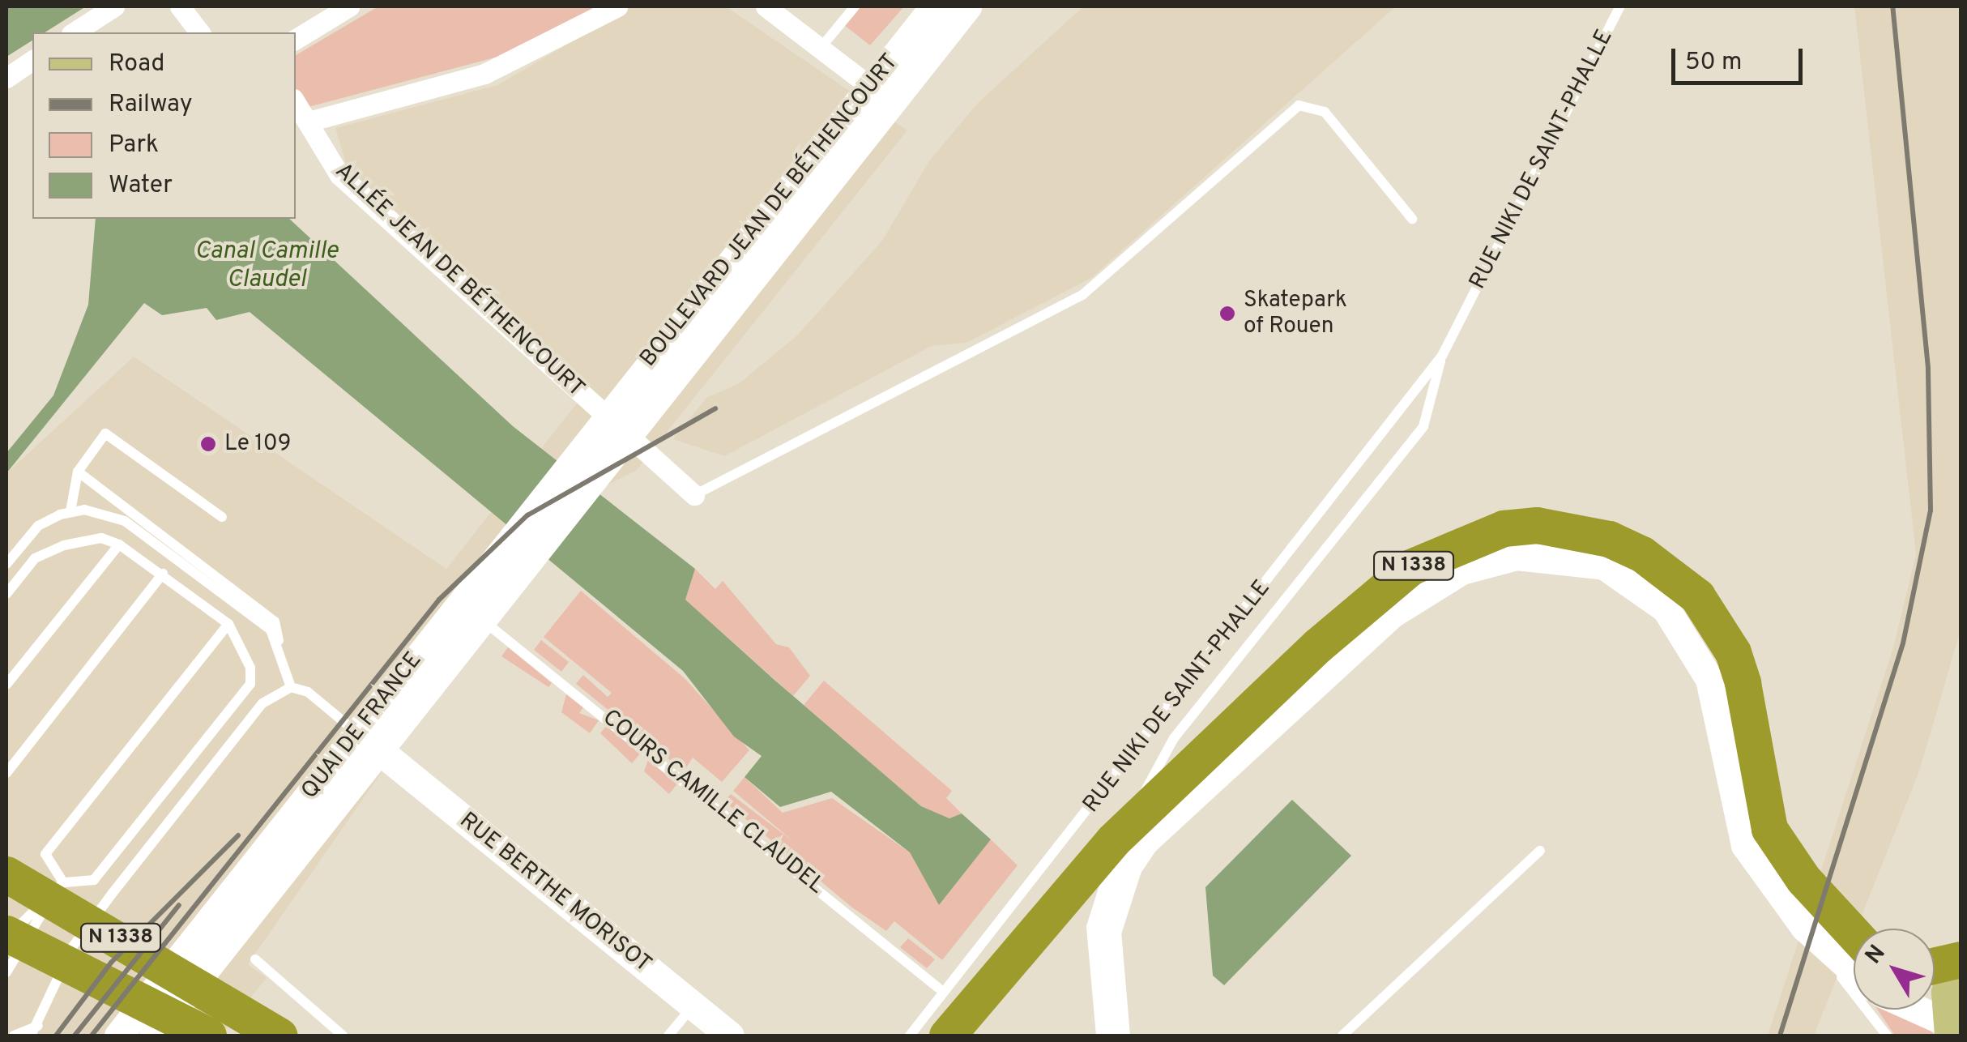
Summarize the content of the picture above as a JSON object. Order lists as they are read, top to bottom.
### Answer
{
  "streets": {
    "highway": ["N 1338"],
    "main road": ["BOULEVARD JEAN DE BÉTHENCOURT", "QUAI DE FRANCE", "RUE BERTHE MORISOT"],
    "street": ["ALLÉE JEAN DE BÉTHENCOURT"],
    "lane": ["RUE NIKI DE SAINT-PHALLE", "COURS CAMILLE CLAUDEL"]
  },
  "crossings": [
    ["RUE NIKI DE SAINT-PHALLE", "N 1338"],
    ["BOULEVARD JEAN DE BÉTHENCOURT", "ALLÉE JEAN DE BÉTHENCOURT"],
    ["BOULEVARD JEAN DE BÉTHENCOURT", "QUAI DE FRANCE"],
    ["ALLÉE JEAN DE BÉTHENCOURT", "QUAI DE FRANCE"],
    ["QUAI DE FRANCE", "COURS CAMILLE CLAUDEL"],
    ["QUAI DE FRANCE", "RUE BERTHE MORISOT"]
  ],
  "water": ["Canal Camille Claudel"],
  "places": ["Skatepark of Rouen", "Le 109"],
  "legend": [
    "Road",
    "Railway",
    "Park",
    "Water"
  ],
  "scale_bar": "50 m",
  "north": "top left"
}
